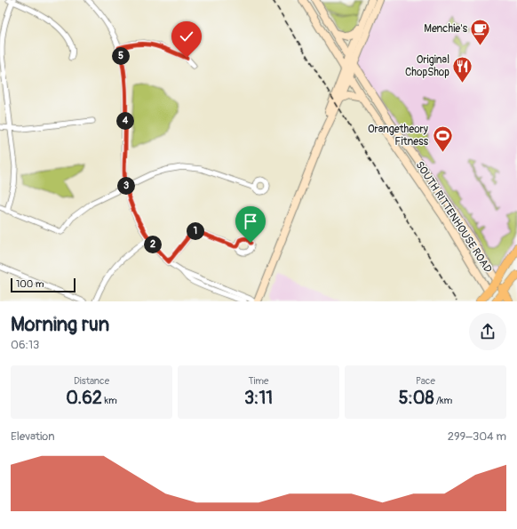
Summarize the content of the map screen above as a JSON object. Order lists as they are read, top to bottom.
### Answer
{
  "streets": {
    "main road": ["SOUTH RITTENHOUSE ROAD"]
  },
  "places": {
    "cafe": ["Menchie's"],
    "restaurant": ["Original ChopShop"],
    "sports": ["Orangetheory Fitness"]
  },
  "scale_bar": "100 m",
  "page": {
    "pins": [
      "5",
      "4",
      "3",
      "1",
      "2"
    ],
    "scale": "100 m",
    "heading": ["Morning run", "06:13"],
    "stats": [
      ["Distance", "0.62 km"],
      ["Time", "3:11"],
      ["Pace", "5:08 /km"]
    ],
    "chart": ["Elevation", "299–304 m"]
  }
}
